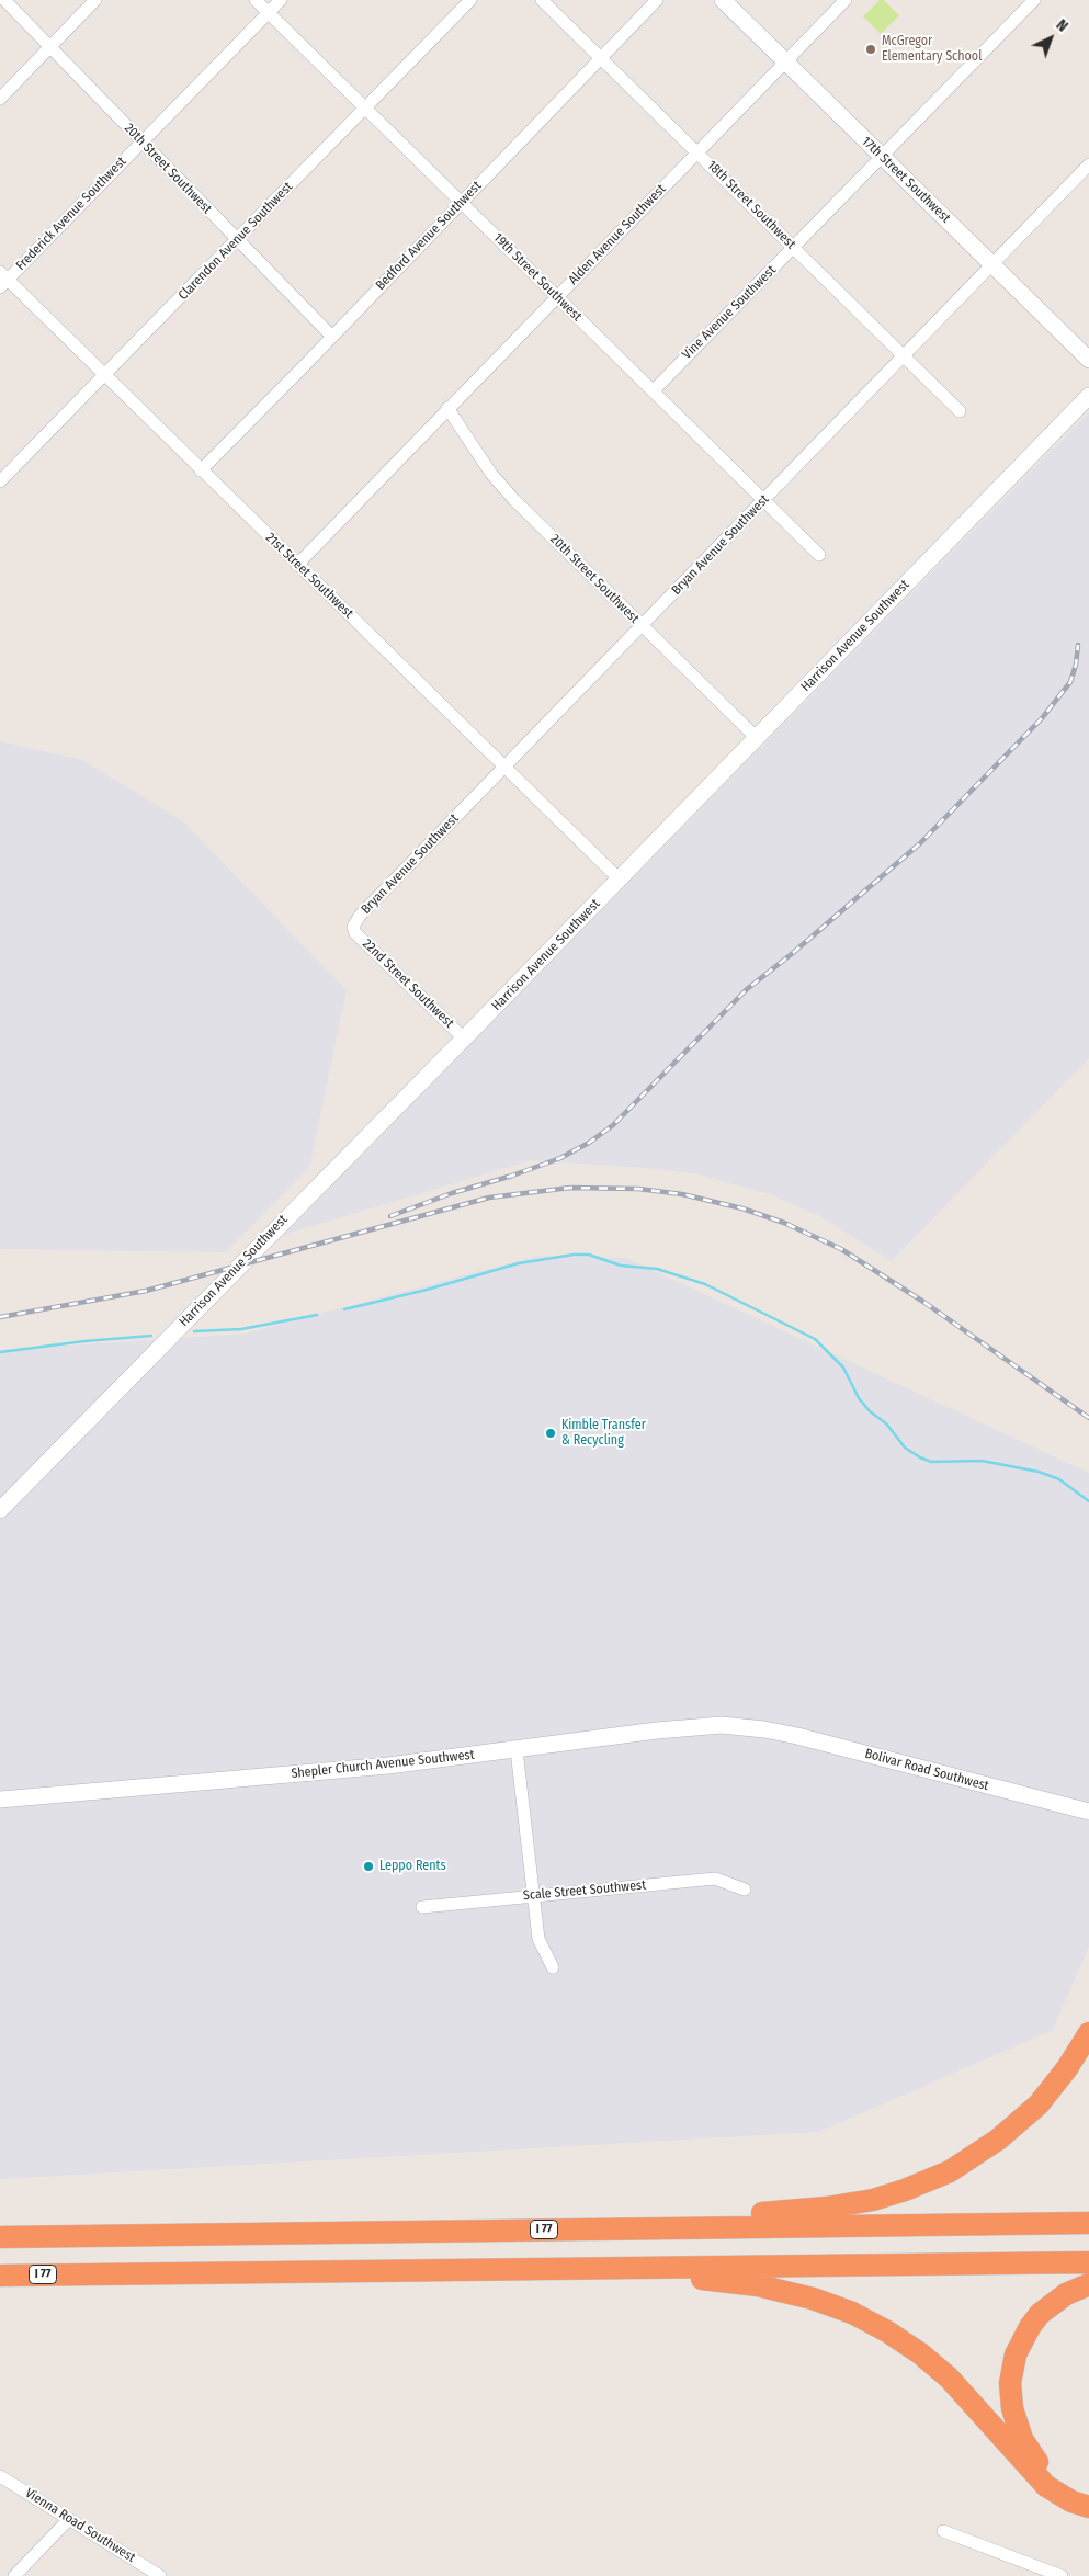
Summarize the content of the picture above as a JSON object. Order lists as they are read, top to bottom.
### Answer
{
  "streets": {
    "highway": ["I 77"],
    "street": [
      "20th Street Southwest",
      "17th Street Southwest",
      "18th Street Southwest",
      "Frederick Avenue Southwest",
      "Alden Avenue Southwest",
      "Bedford Avenue Southwest",
      "Clarendon Avenue Southwest",
      "19th Street Southwest",
      "Vine Avenue Southwest",
      "Bryan Avenue Southwest",
      "21st Street Southwest",
      "Harrison Avenue Southwest",
      "22nd Street Southwest",
      "Shepler Church Avenue Southwest",
      "Bolivar Road Southwest",
      "Scale Street Southwest",
      "Vienna Road Southwest"
    ]
  },
  "crossings": [
    ["20th Street Southwest", "Frederick Avenue Southwest"],
    ["20th Street Southwest", "Alden Avenue Southwest"],
    ["20th Street Southwest", "Bedford Avenue Southwest"],
    ["20th Street Southwest", "Clarendon Avenue Southwest"],
    ["20th Street Southwest", "Bryan Avenue Southwest"],
    ["20th Street Southwest", "Harrison Avenue Southwest"],
    ["17th Street Southwest", "Alden Avenue Southwest"],
    ["17th Street Southwest", "Vine Avenue Southwest"],
    ["17th Street Southwest", "Bryan Avenue Southwest"],
    ["18th Street Southwest", "Alden Avenue Southwest"],
    ["18th Street Southwest", "Bedford Avenue Southwest"],
    ["18th Street Southwest", "Vine Avenue Southwest"],
    ["18th Street Southwest", "Bryan Avenue Southwest"],
    ["Frederick Avenue Southwest", "19th Street Southwest"],
    ["Frederick Avenue Southwest", "21st Street Southwest"],
    ["Alden Avenue Southwest", "19th Street Southwest"],
    ["Alden Avenue Southwest", "21st Street Southwest"],
    ["Bedford Avenue Southwest", "19th Street Southwest"],
    ["Bedford Avenue Southwest", "21st Street Southwest"],
    ["Clarendon Avenue Southwest", "19th Street Southwest"],
    ["Clarendon Avenue Southwest", "21st Street Southwest"],
    ["19th Street Southwest", "Vine Avenue Southwest"],
    ["19th Street Southwest", "Bryan Avenue Southwest"],
    ["Bryan Avenue Southwest", "21st Street Southwest"],
    ["Bryan Avenue Southwest", "22nd Street Southwest"],
    ["21st Street Southwest", "Harrison Avenue Southwest"],
    ["Harrison Avenue Southwest", "22nd Street Southwest"],
    ["Shepler Church Avenue Southwest", "Bolivar Road Southwest"]
  ],
  "places": ["McGregor Elementary School", "Kimble Transfer & Recycling", "Leppo Rents"],
  "north": "top right"
}
